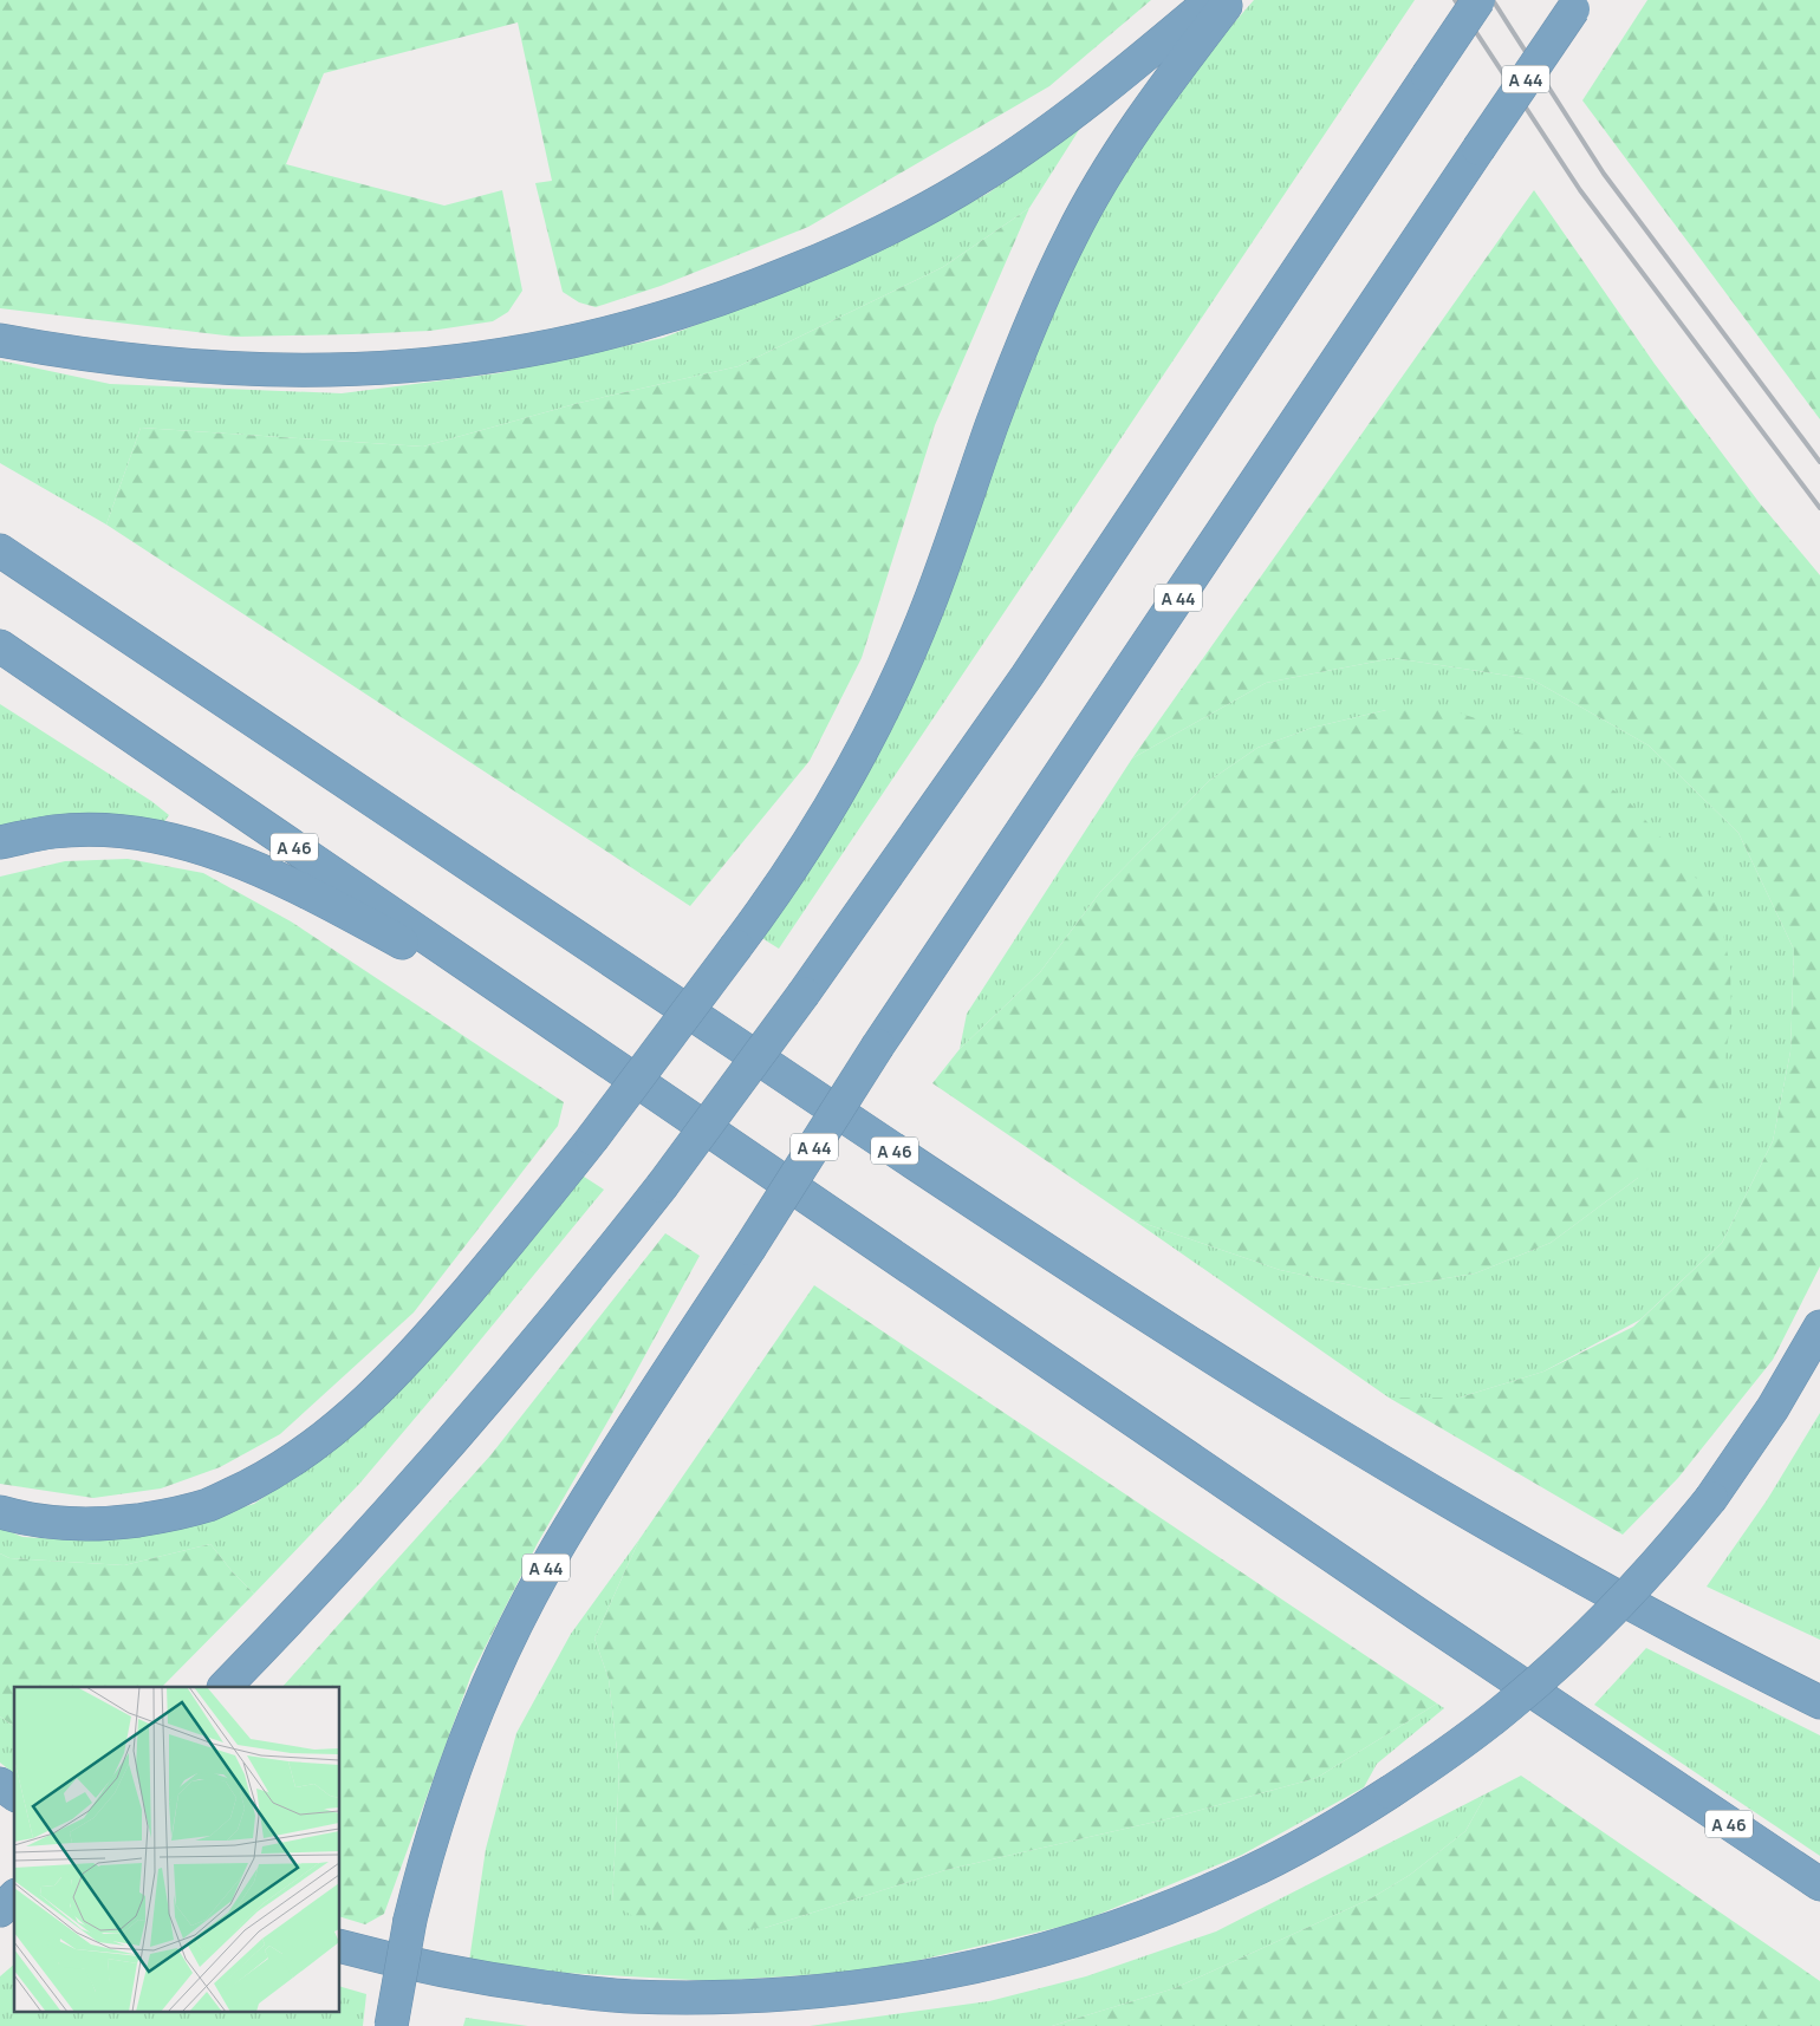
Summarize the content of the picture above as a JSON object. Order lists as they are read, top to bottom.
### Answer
{
  "streets": {
    "highway": ["A 44", "A 46"]
  }
}
